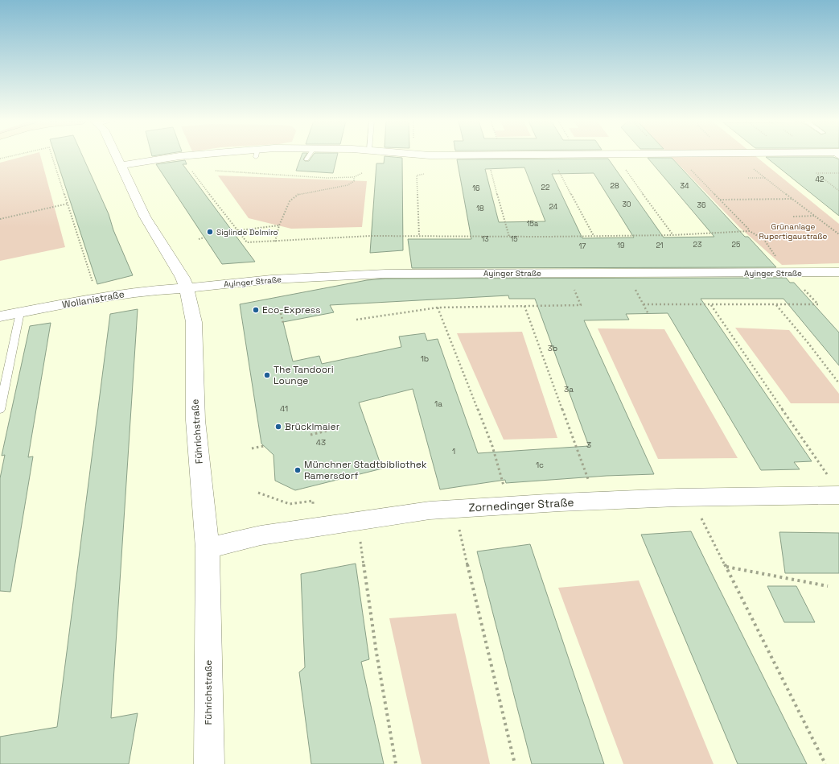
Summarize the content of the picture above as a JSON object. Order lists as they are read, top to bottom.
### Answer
{
  "streets": {
    "street": [
      "Ayinger Straße",
      "Wollanistraße",
      "Führichstraße",
      "Zornedinger Straße"
    ]
  },
  "crossings": [
    ["Ayinger Straße", "Wollanistraße"],
    ["Ayinger Straße", "Führichstraße"],
    ["Wollanistraße", "Führichstraße"],
    ["Führichstraße", "Zornedinger Straße"]
  ],
  "parks": ["Grünanlage Rupertigaustraße"],
  "places": [
    "Siglinde Delmiro",
    "Eco-Express",
    "The Tandoori Lounge",
    "Brücklmaier",
    "Münchner Stadtbibliothek Ramersdorf"
  ],
  "house_numbers": [
    "42",
    "28",
    "34",
    "22",
    "16",
    "30",
    "36",
    "24",
    "18",
    "15a",
    "13",
    "15",
    "23",
    "25",
    "19",
    "21",
    "17",
    "3b",
    "1b",
    "3a",
    "1a",
    "41",
    "43",
    "3",
    "1",
    "1c"
  ]
}
